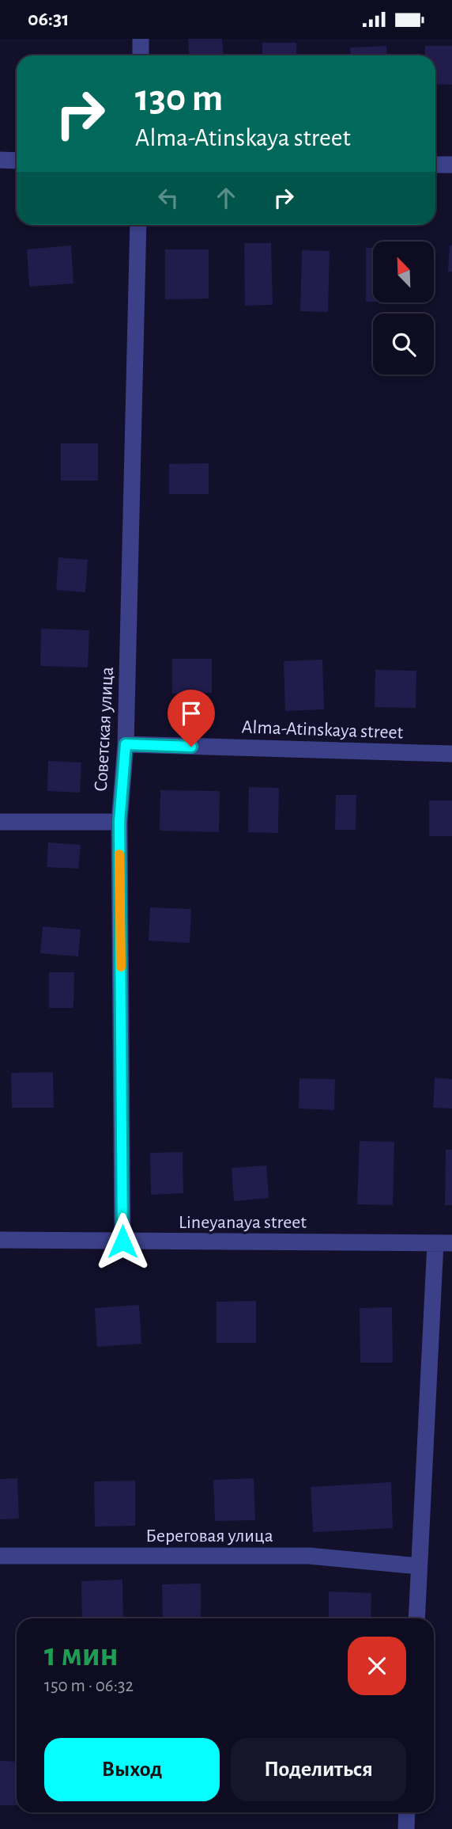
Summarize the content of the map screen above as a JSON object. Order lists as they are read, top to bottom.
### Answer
{
  "streets": {
    "street": [
      "Советская улица",
      "Alma-Atinskaya street",
      "Lineyanaya street",
      "Береговая улица"
    ]
  },
  "crossings": [
    ["Советская улица", "Alma-Atinskaya street"],
    ["Советская улица", "Lineyanaya street"]
  ],
  "north": "top left",
  "page": {
    "status": "06:31",
    "turn": ["130 m", "Alma-Atinskaya street"],
    "heading": ["1 мин", "150 m · 06:32"],
    "buttons": ["Выход", "Поделиться"]
  }
}
